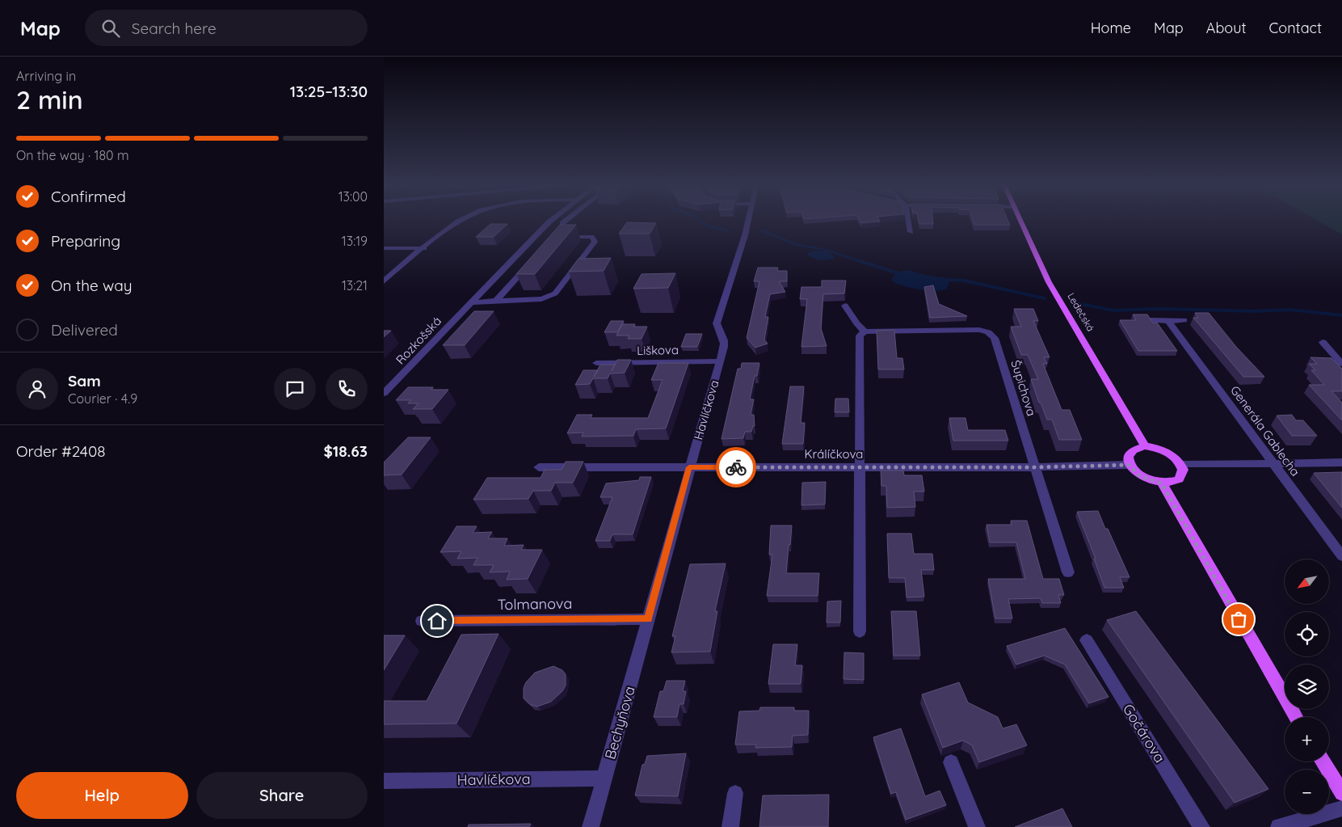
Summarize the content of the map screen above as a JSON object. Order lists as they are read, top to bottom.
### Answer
{
  "streets": {
    "main road": ["Ledečská"],
    "street": [
      "Rozkošská",
      "Liškova",
      "Šupichova",
      "Havlíčkova",
      "Generála Gablecha",
      "Králíčkova",
      "Tolmanova",
      "Bechyňova",
      "Gočárova"
    ]
  },
  "crossings": [
    ["Ledečská", "Králíčkova"],
    ["Liškova", "Havlíčkova"],
    ["Šupichova", "Králíčkova"],
    ["Havlíčkova", "Králíčkova"],
    ["Havlíčkova", "Tolmanova"],
    ["Havlíčkova", "Bechyňova"],
    ["Tolmanova", "Bechyňova"]
  ],
  "north": "bottom left",
  "page": {
    "header": "Map",
    "search": "Search here",
    "nav": [
      "Home",
      "Map",
      "About",
      "Contact"
    ],
    "heading": ["2 min", "Arriving in", "13:25–13:30"],
    "panel": [
      "Sam",
      "Courier · 4.9",
      "Order #2408",
      "$18.63"
    ],
    "bar": "On the way · 180 m",
    "list": [
      ["Confirmed", "13:00"],
      ["Preparing", "13:19"],
      ["On the way", "13:21"],
      "Delivered"
    ],
    "map_buttons": ["+", "−"],
    "buttons": ["Help", "Share"]
  }
}
